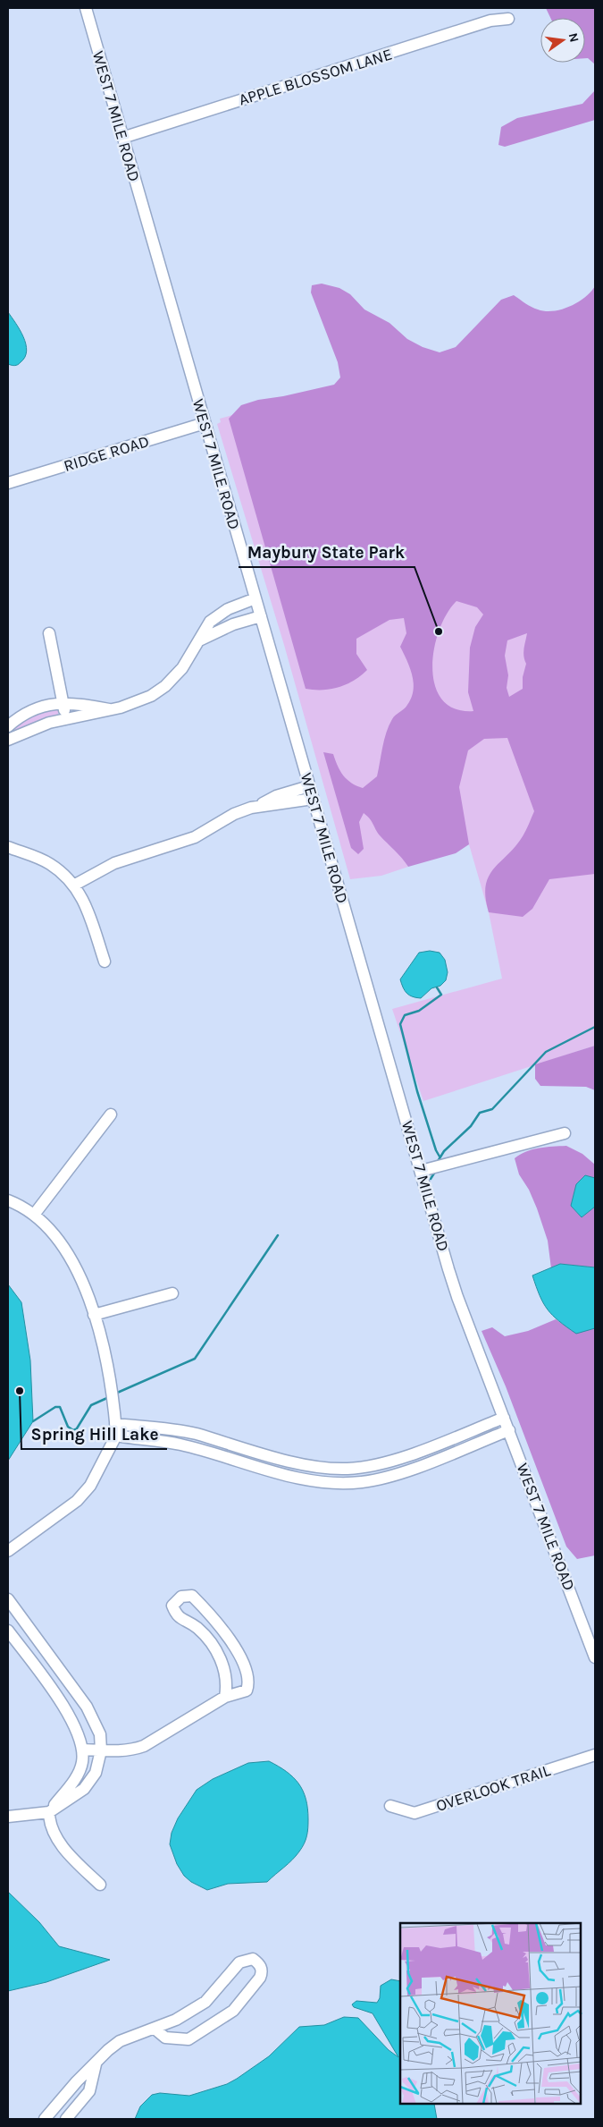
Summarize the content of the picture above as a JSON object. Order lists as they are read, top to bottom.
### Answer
{
  "streets": {
    "street": [
      "APPLE BLOSSOM LANE",
      "WEST 7 MILE ROAD",
      "RIDGE ROAD",
      "OVERLOOK TRAIL"
    ]
  },
  "crossings": [
    ["APPLE BLOSSOM LANE", "WEST 7 MILE ROAD"],
    ["WEST 7 MILE ROAD", "RIDGE ROAD"]
  ],
  "places": ["Maybury State Park", "Spring Hill Lake"],
  "north": "right"
}
